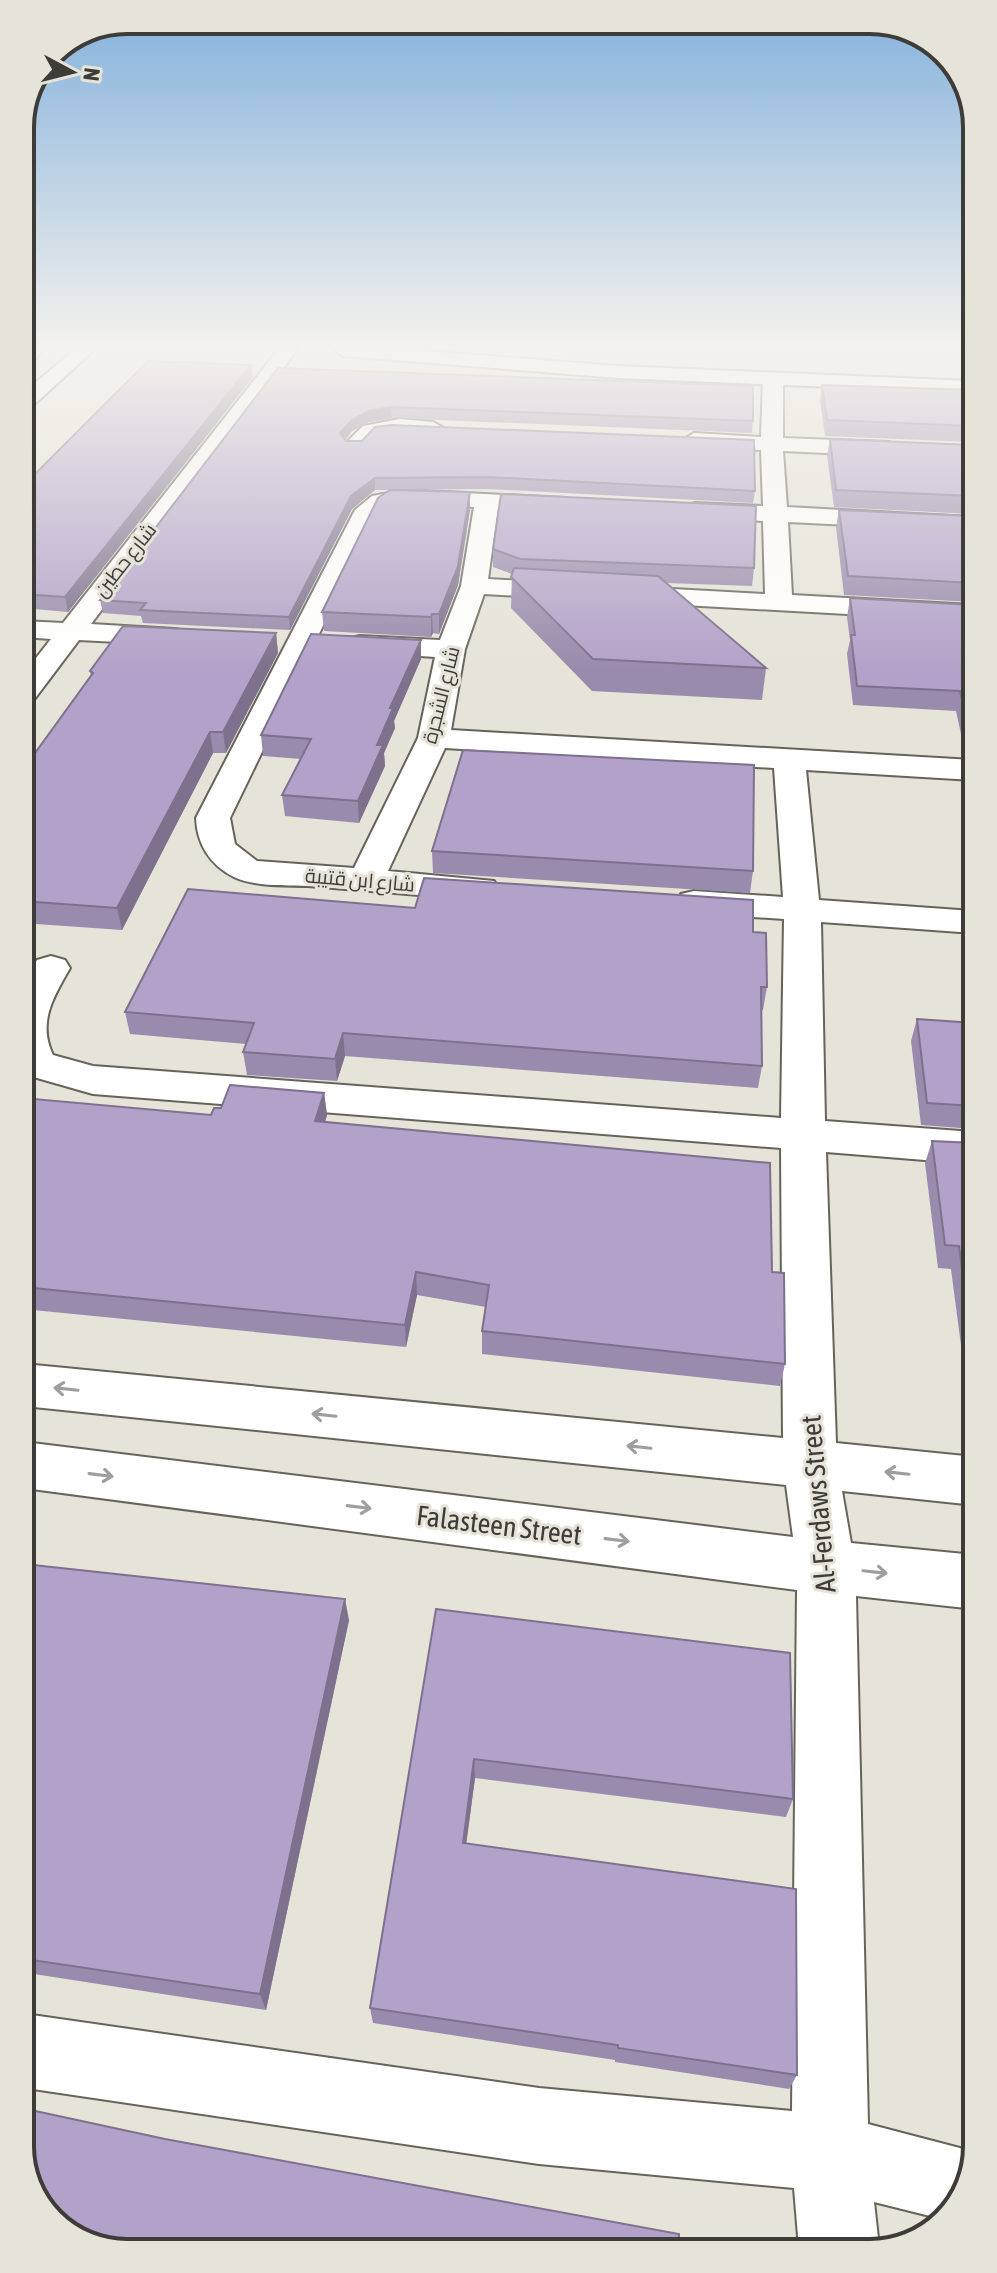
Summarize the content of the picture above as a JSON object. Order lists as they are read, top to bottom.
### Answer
{
  "streets": {
    "street": [
      "شارع حطين",
      "شارع الشجرة",
      "شارع ابن قتيبة",
      "Al-Ferdaws Street",
      "Falasteen Street"
    ]
  },
  "crossings": [
    ["شارع الشجرة", "شارع ابن قتيبة"],
    ["Al-Ferdaws Street", "Falasteen Street"]
  ],
  "north": "right"
}
